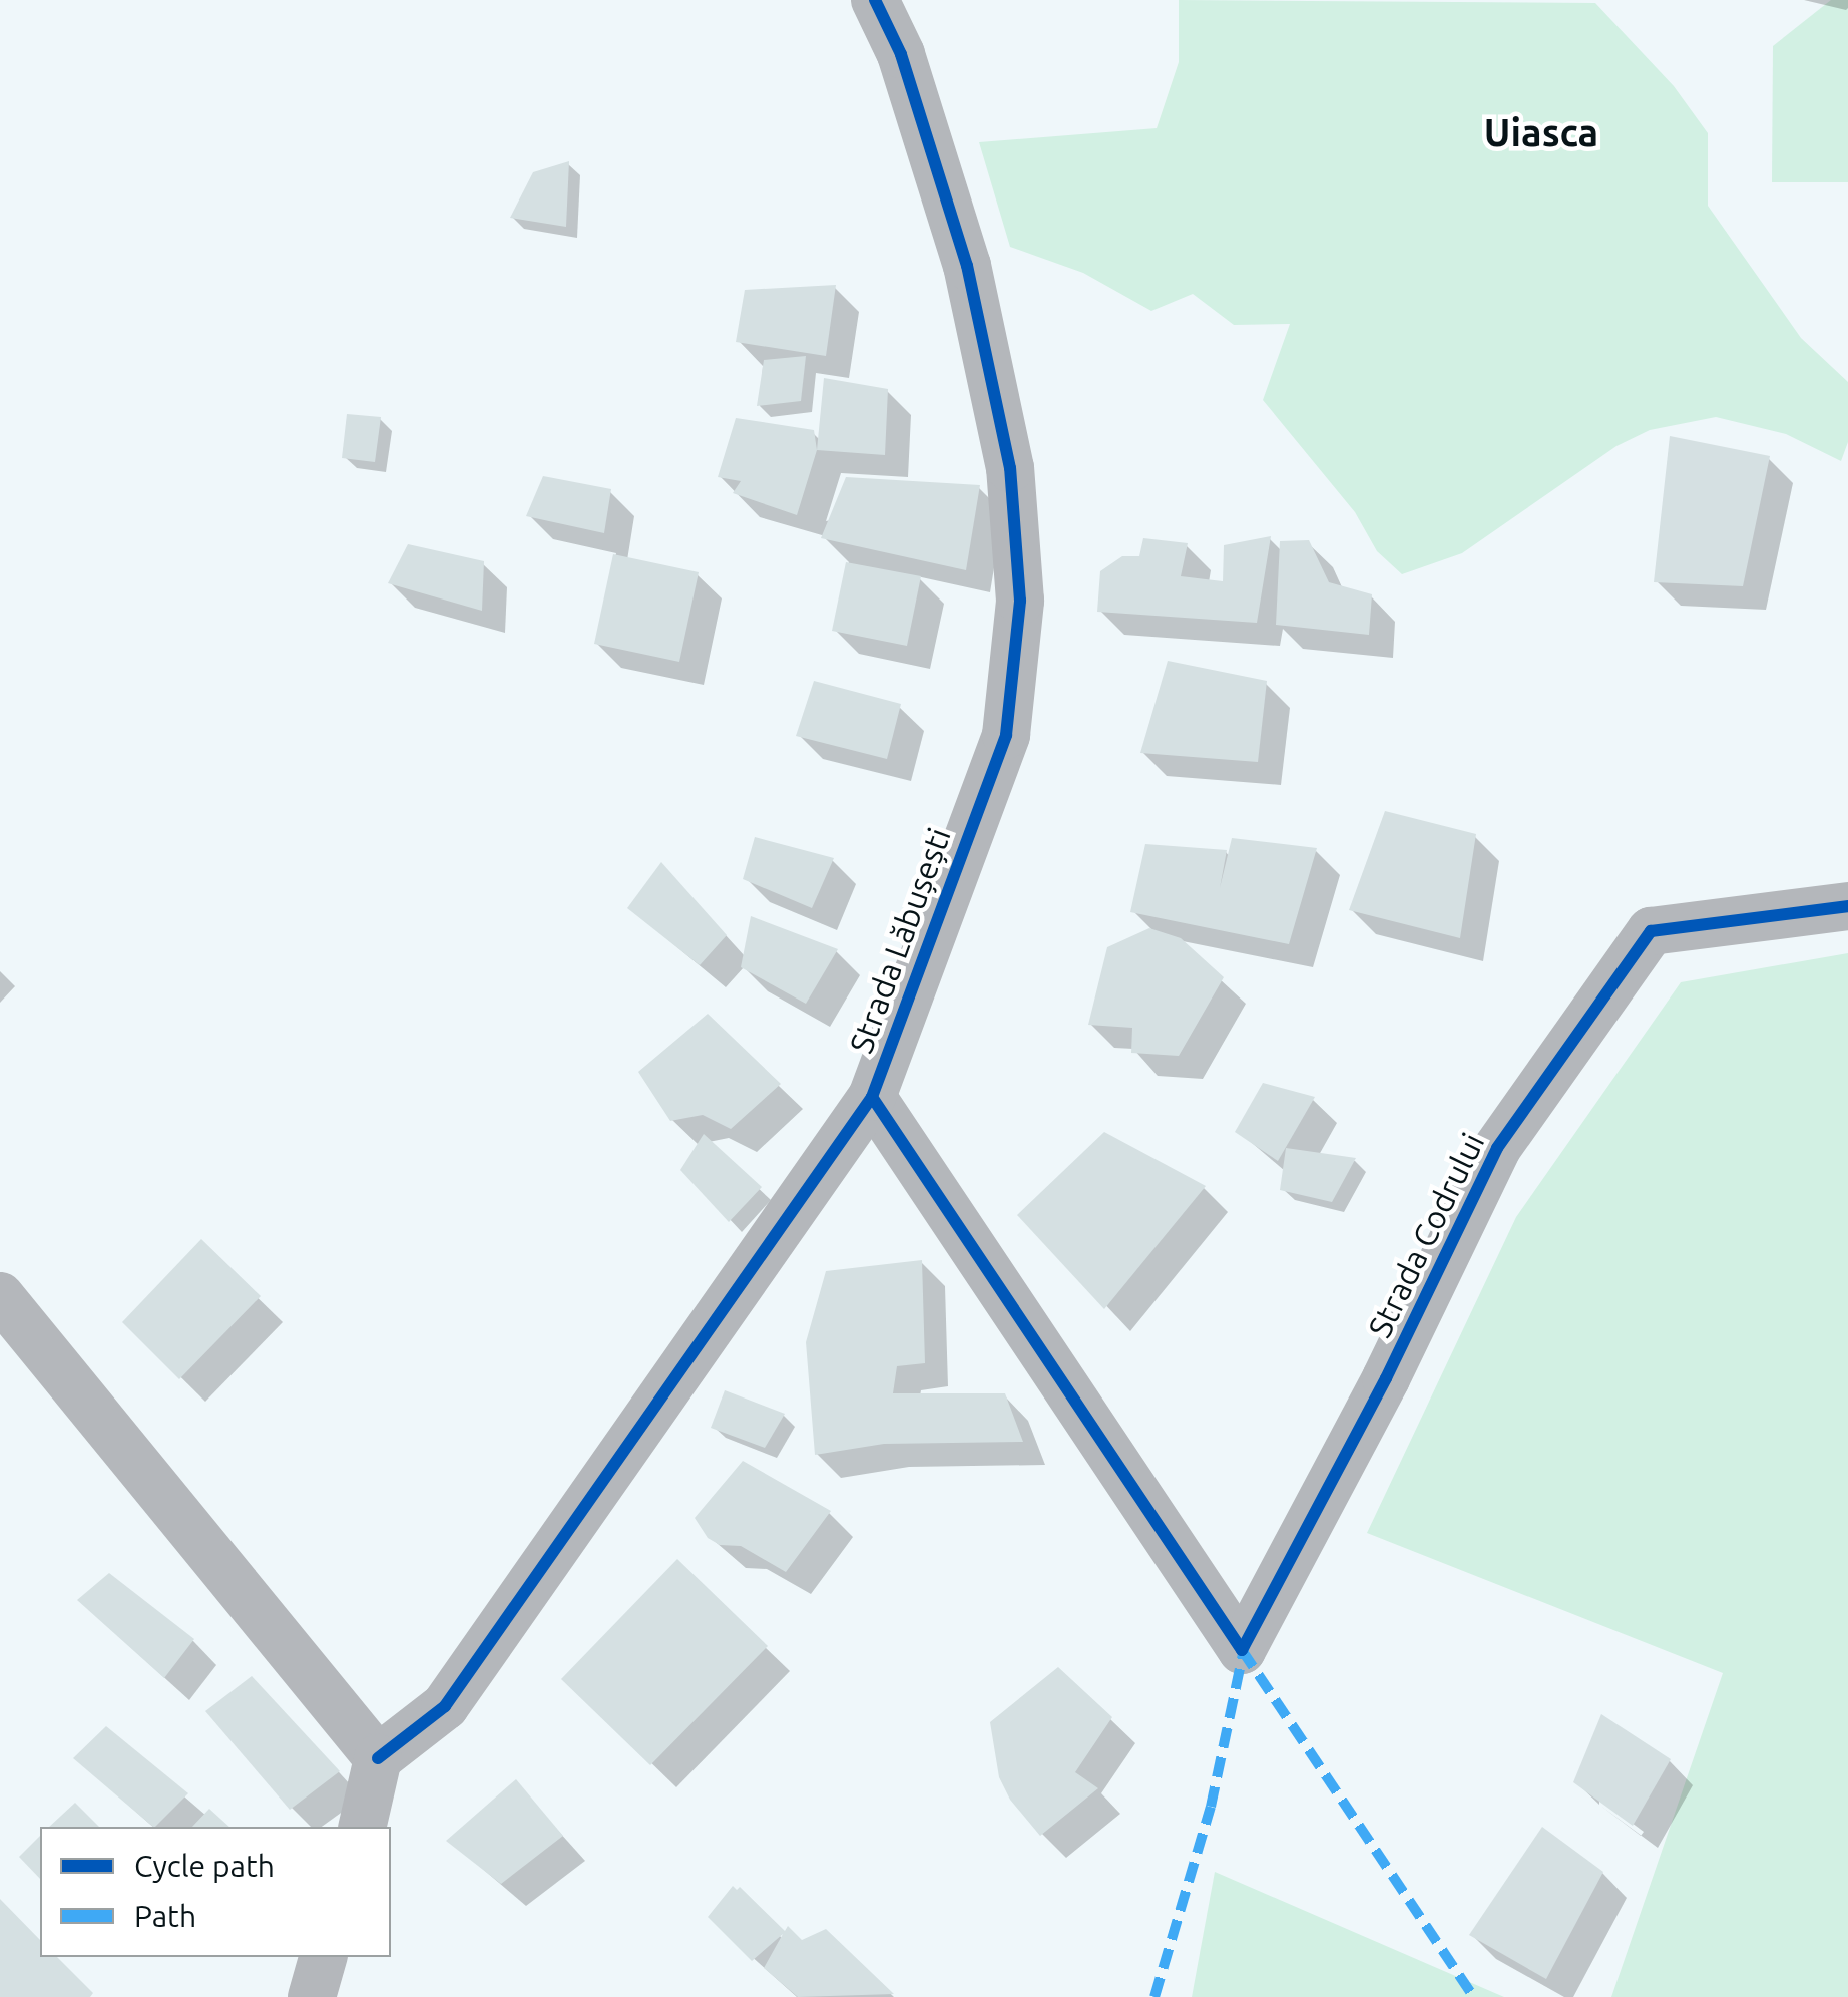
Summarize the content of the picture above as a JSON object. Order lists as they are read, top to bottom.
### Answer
{
  "streets": {
    "street": ["Strada Lăbușești", "Strada Codrului"]
  },
  "crossings": [
    ["Strada Lăbușești", "Strada Codrului"]
  ],
  "districts": ["Uiasca"],
  "legend": ["Cycle path", "Path"]
}
